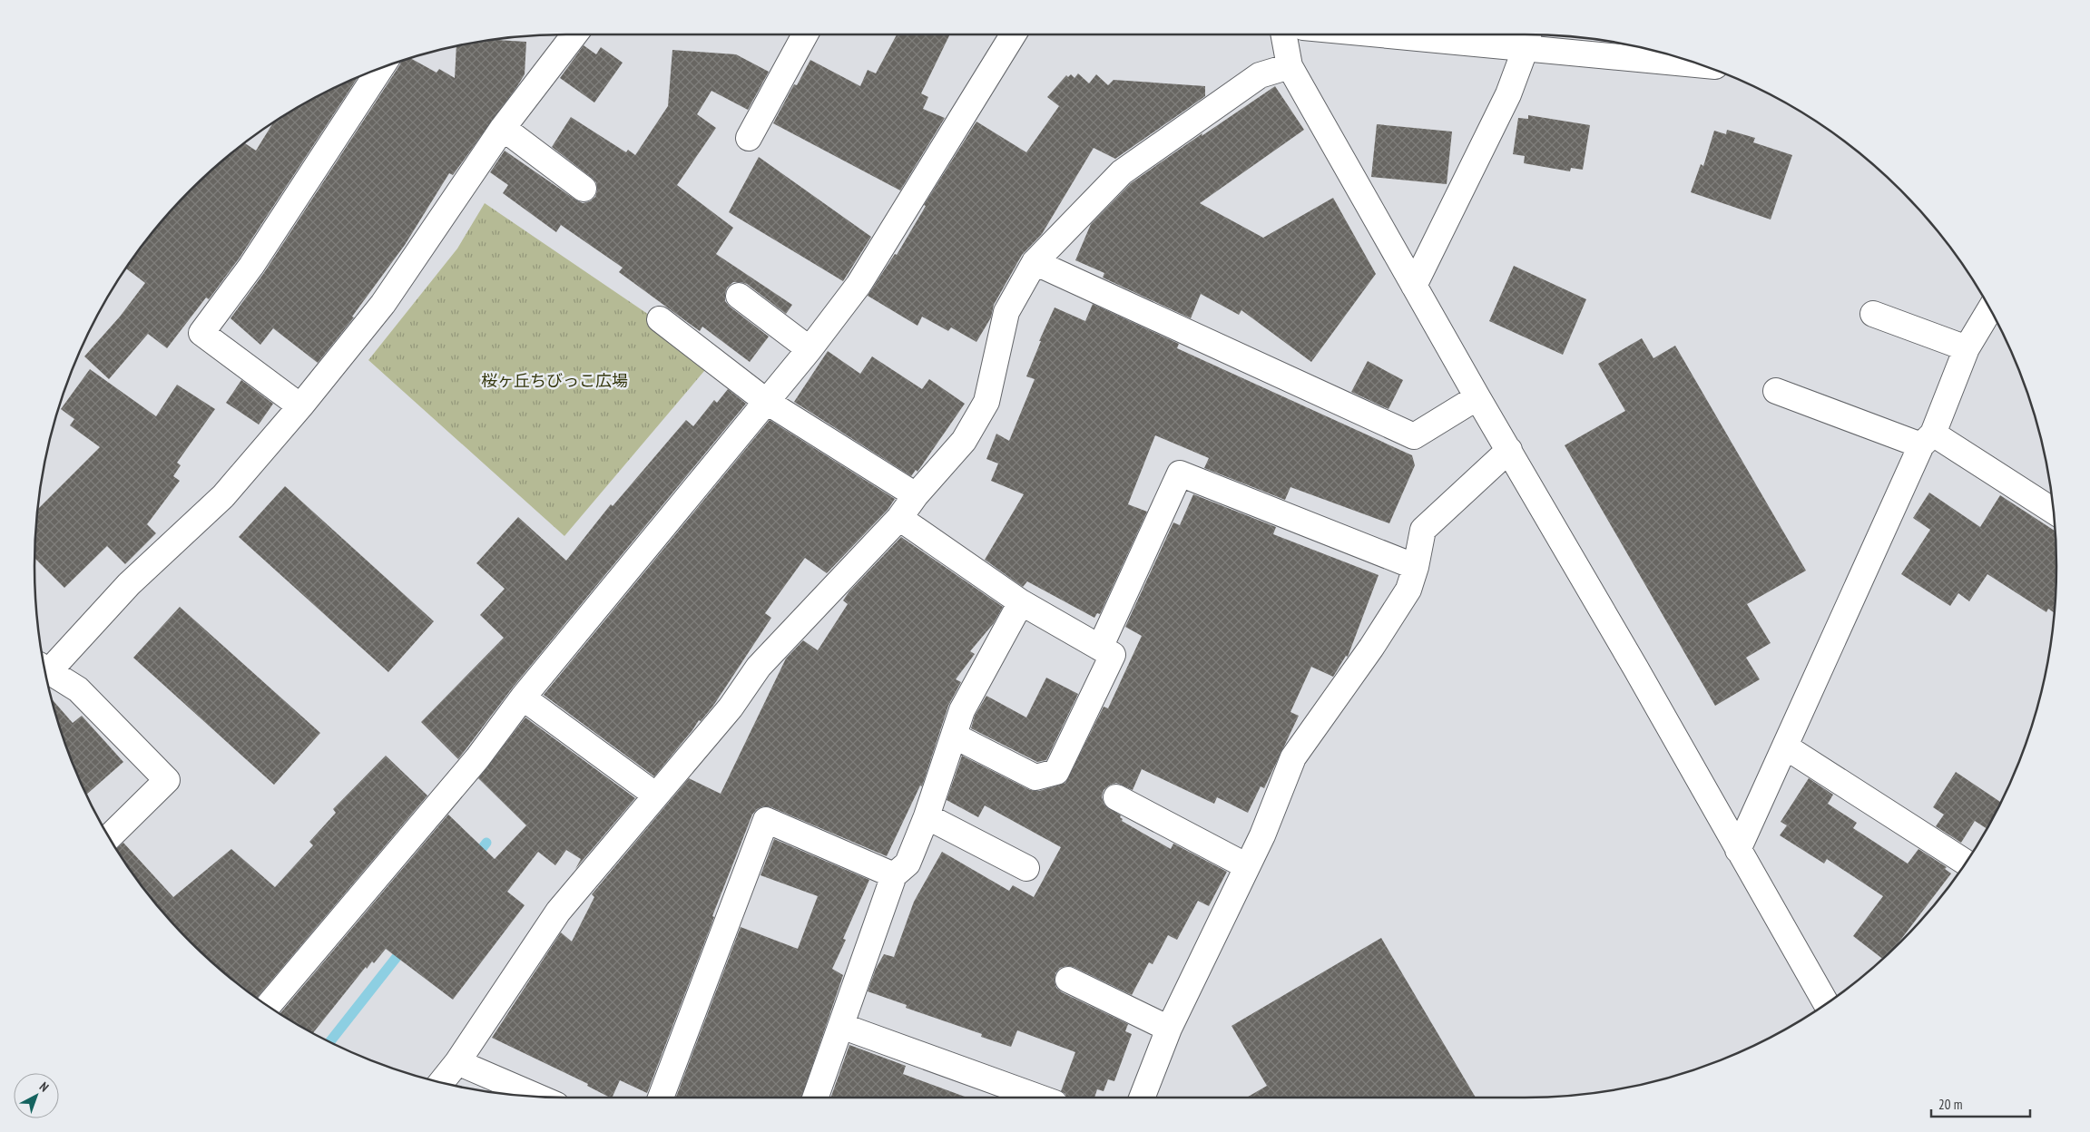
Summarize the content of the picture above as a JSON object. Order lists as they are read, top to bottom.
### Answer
{
  "parks": ["桜ヶ丘ちびっこ広場"],
  "scale_bar": "20 m",
  "north": "top right"
}
